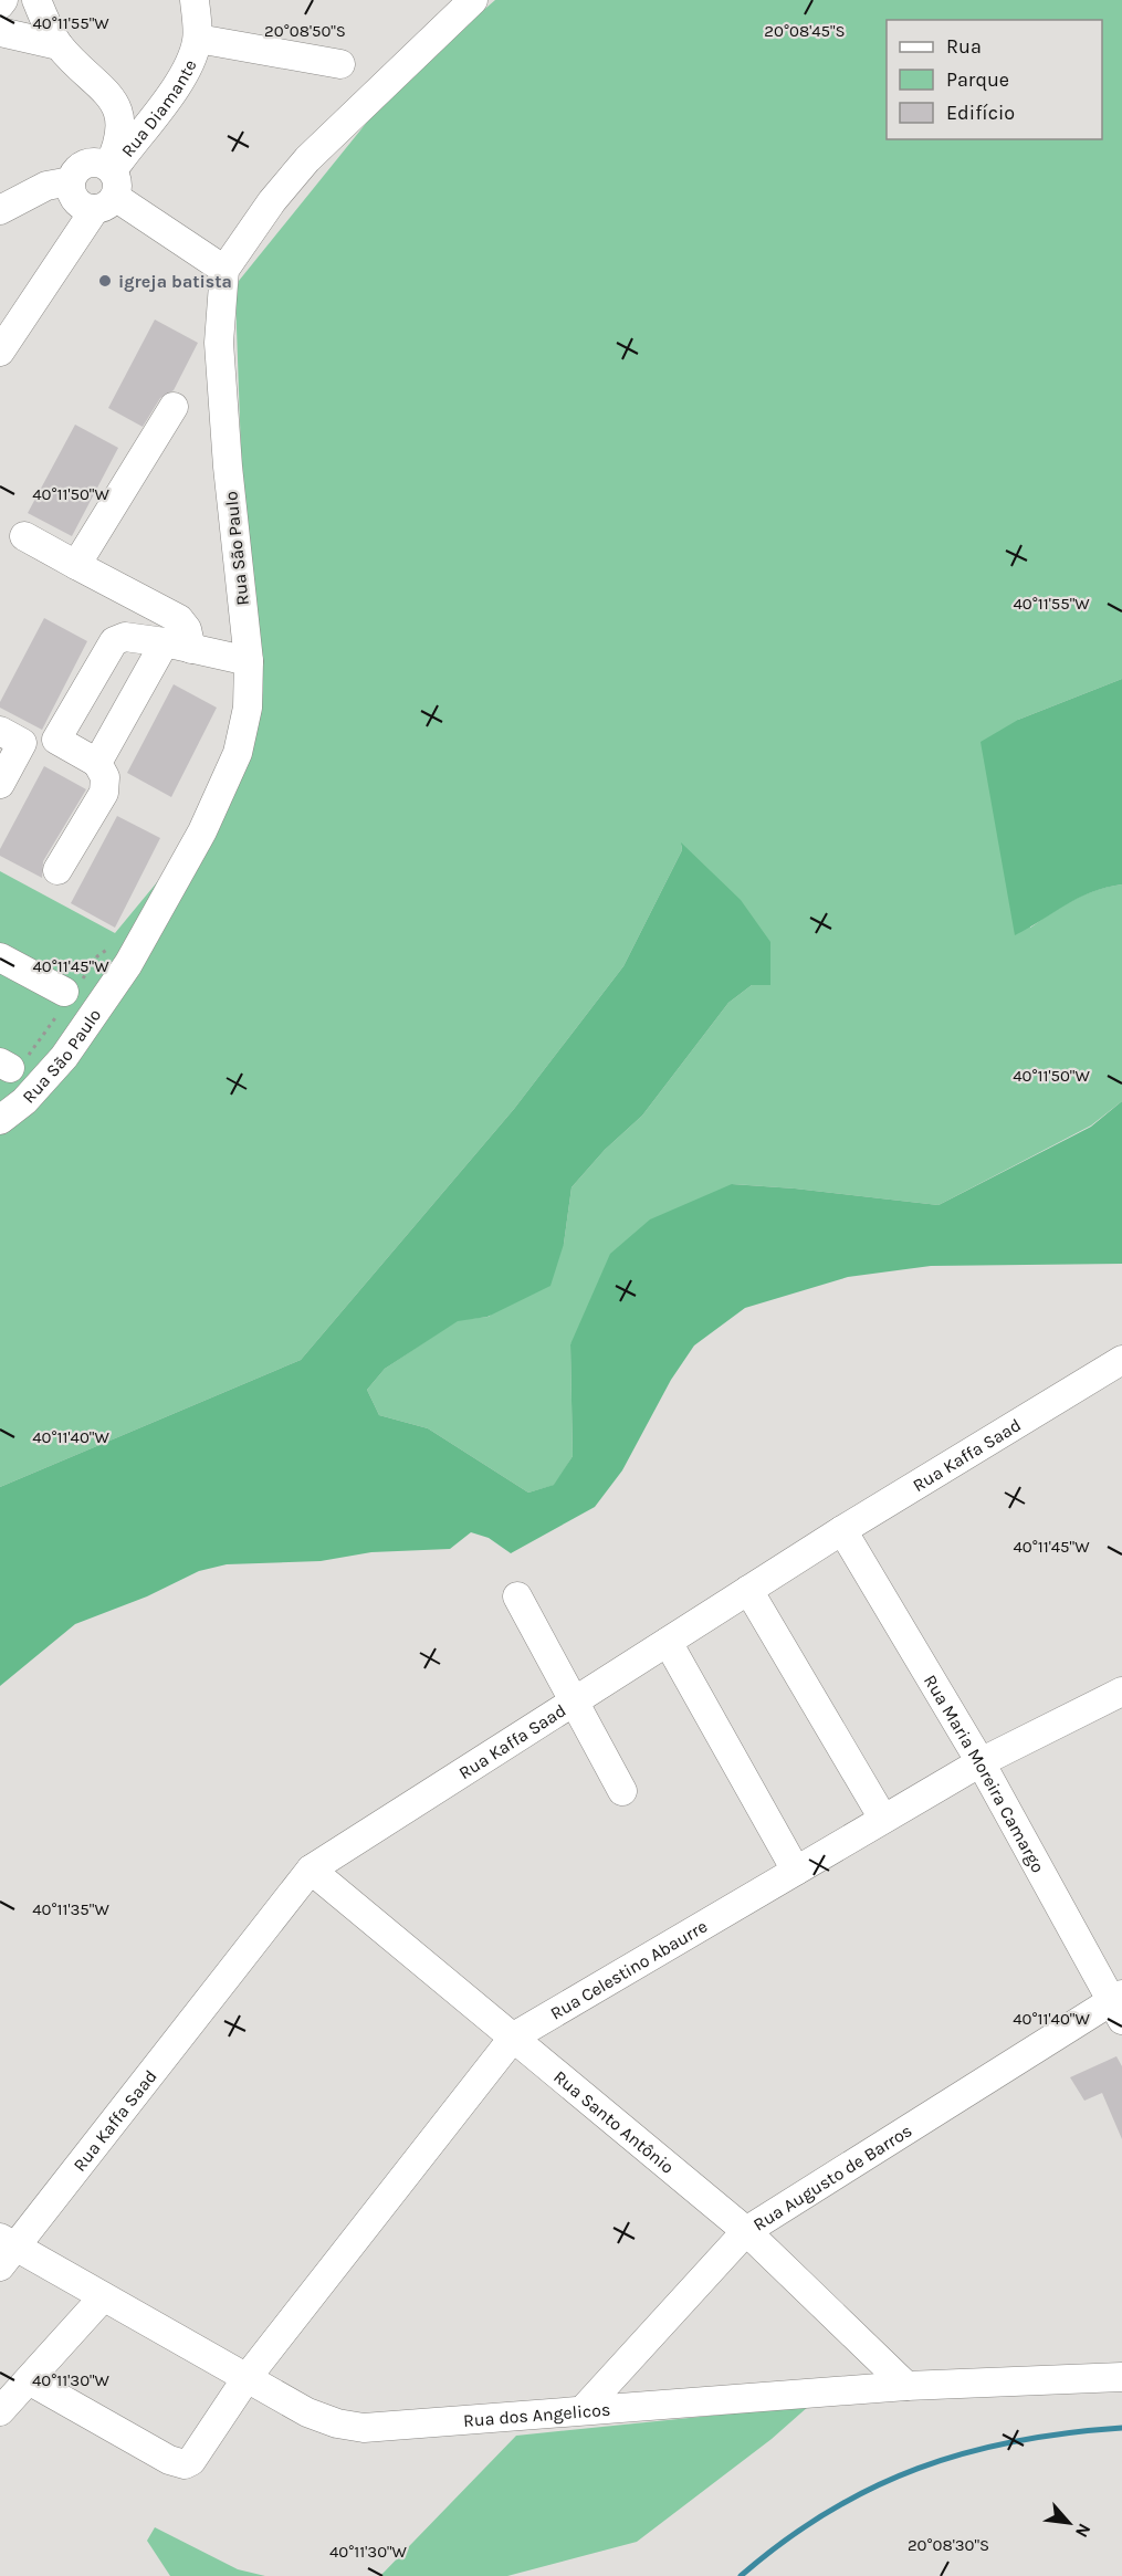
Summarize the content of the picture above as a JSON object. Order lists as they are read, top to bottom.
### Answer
{
  "streets": {
    "street": [
      "Rua Diamante",
      "Rua São Paulo",
      "Rua Kaffa Saad",
      "Rua Maria Moreira Camargo",
      "Rua Celestino Abaurre",
      "Rua Santo Antônio",
      "Rua Augusto de Barros",
      "Rua dos Angelicos"
    ]
  },
  "crossings": [
    ["Rua Kaffa Saad", "Rua Maria Moreira Camargo"],
    ["Rua Kaffa Saad", "Rua Santo Antônio"],
    ["Rua Kaffa Saad", "Rua dos Angelicos"],
    ["Rua Maria Moreira Camargo", "Rua Celestino Abaurre"],
    ["Rua Maria Moreira Camargo", "Rua Augusto de Barros"],
    ["Rua Celestino Abaurre", "Rua Santo Antônio"],
    ["Rua Celestino Abaurre", "Rua dos Angelicos"],
    ["Rua Santo Antônio", "Rua Augusto de Barros"],
    ["Rua Santo Antônio", "Rua dos Angelicos"],
    ["Rua Augusto de Barros", "Rua dos Angelicos"]
  ],
  "places": ["igreja batista"],
  "legend": ["Rua", "Parque", "Edifício"],
  "north": "bottom right",
  "coordinates": [
    "40°11'55\"W",
    "20°08'50\"S",
    "20°08'45\"S",
    "40°11'50\"W",
    "40°11'45\"W",
    "40°11'40\"W",
    "40°11'35\"W",
    "40°11'30\"W",
    "20°08'30\"S"
  ]
}
